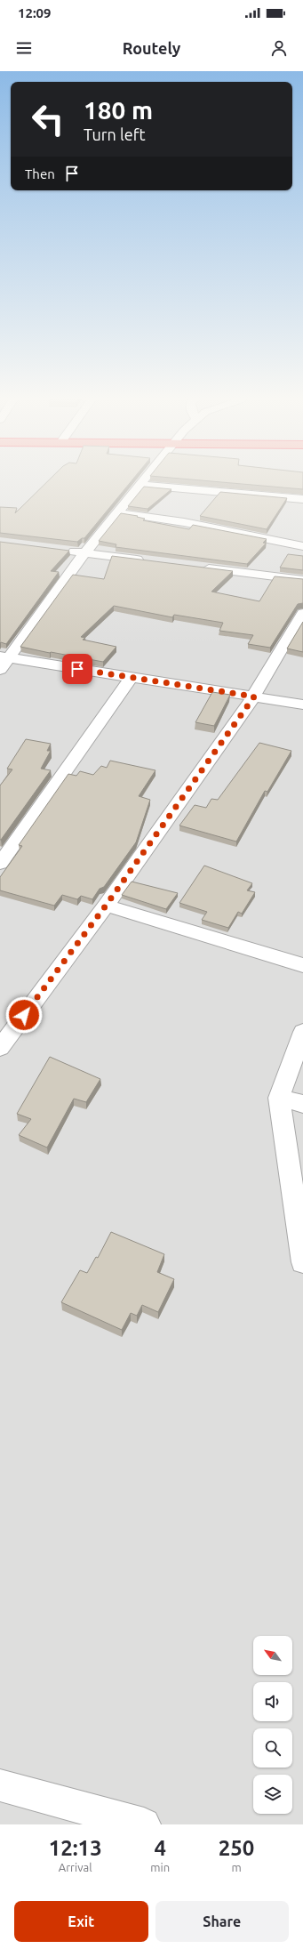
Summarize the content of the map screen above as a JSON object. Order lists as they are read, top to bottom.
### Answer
{
  "north": "top left",
  "page": {
    "status": "12:09",
    "header": "Routely",
    "turn": ["180 m", "Turn left"],
    "then": "Then",
    "eta": [
      "12:13",
      "Arrival",
      "4",
      "min",
      "250",
      "m"
    ],
    "buttons": ["Exit", "Share"]
  }
}
